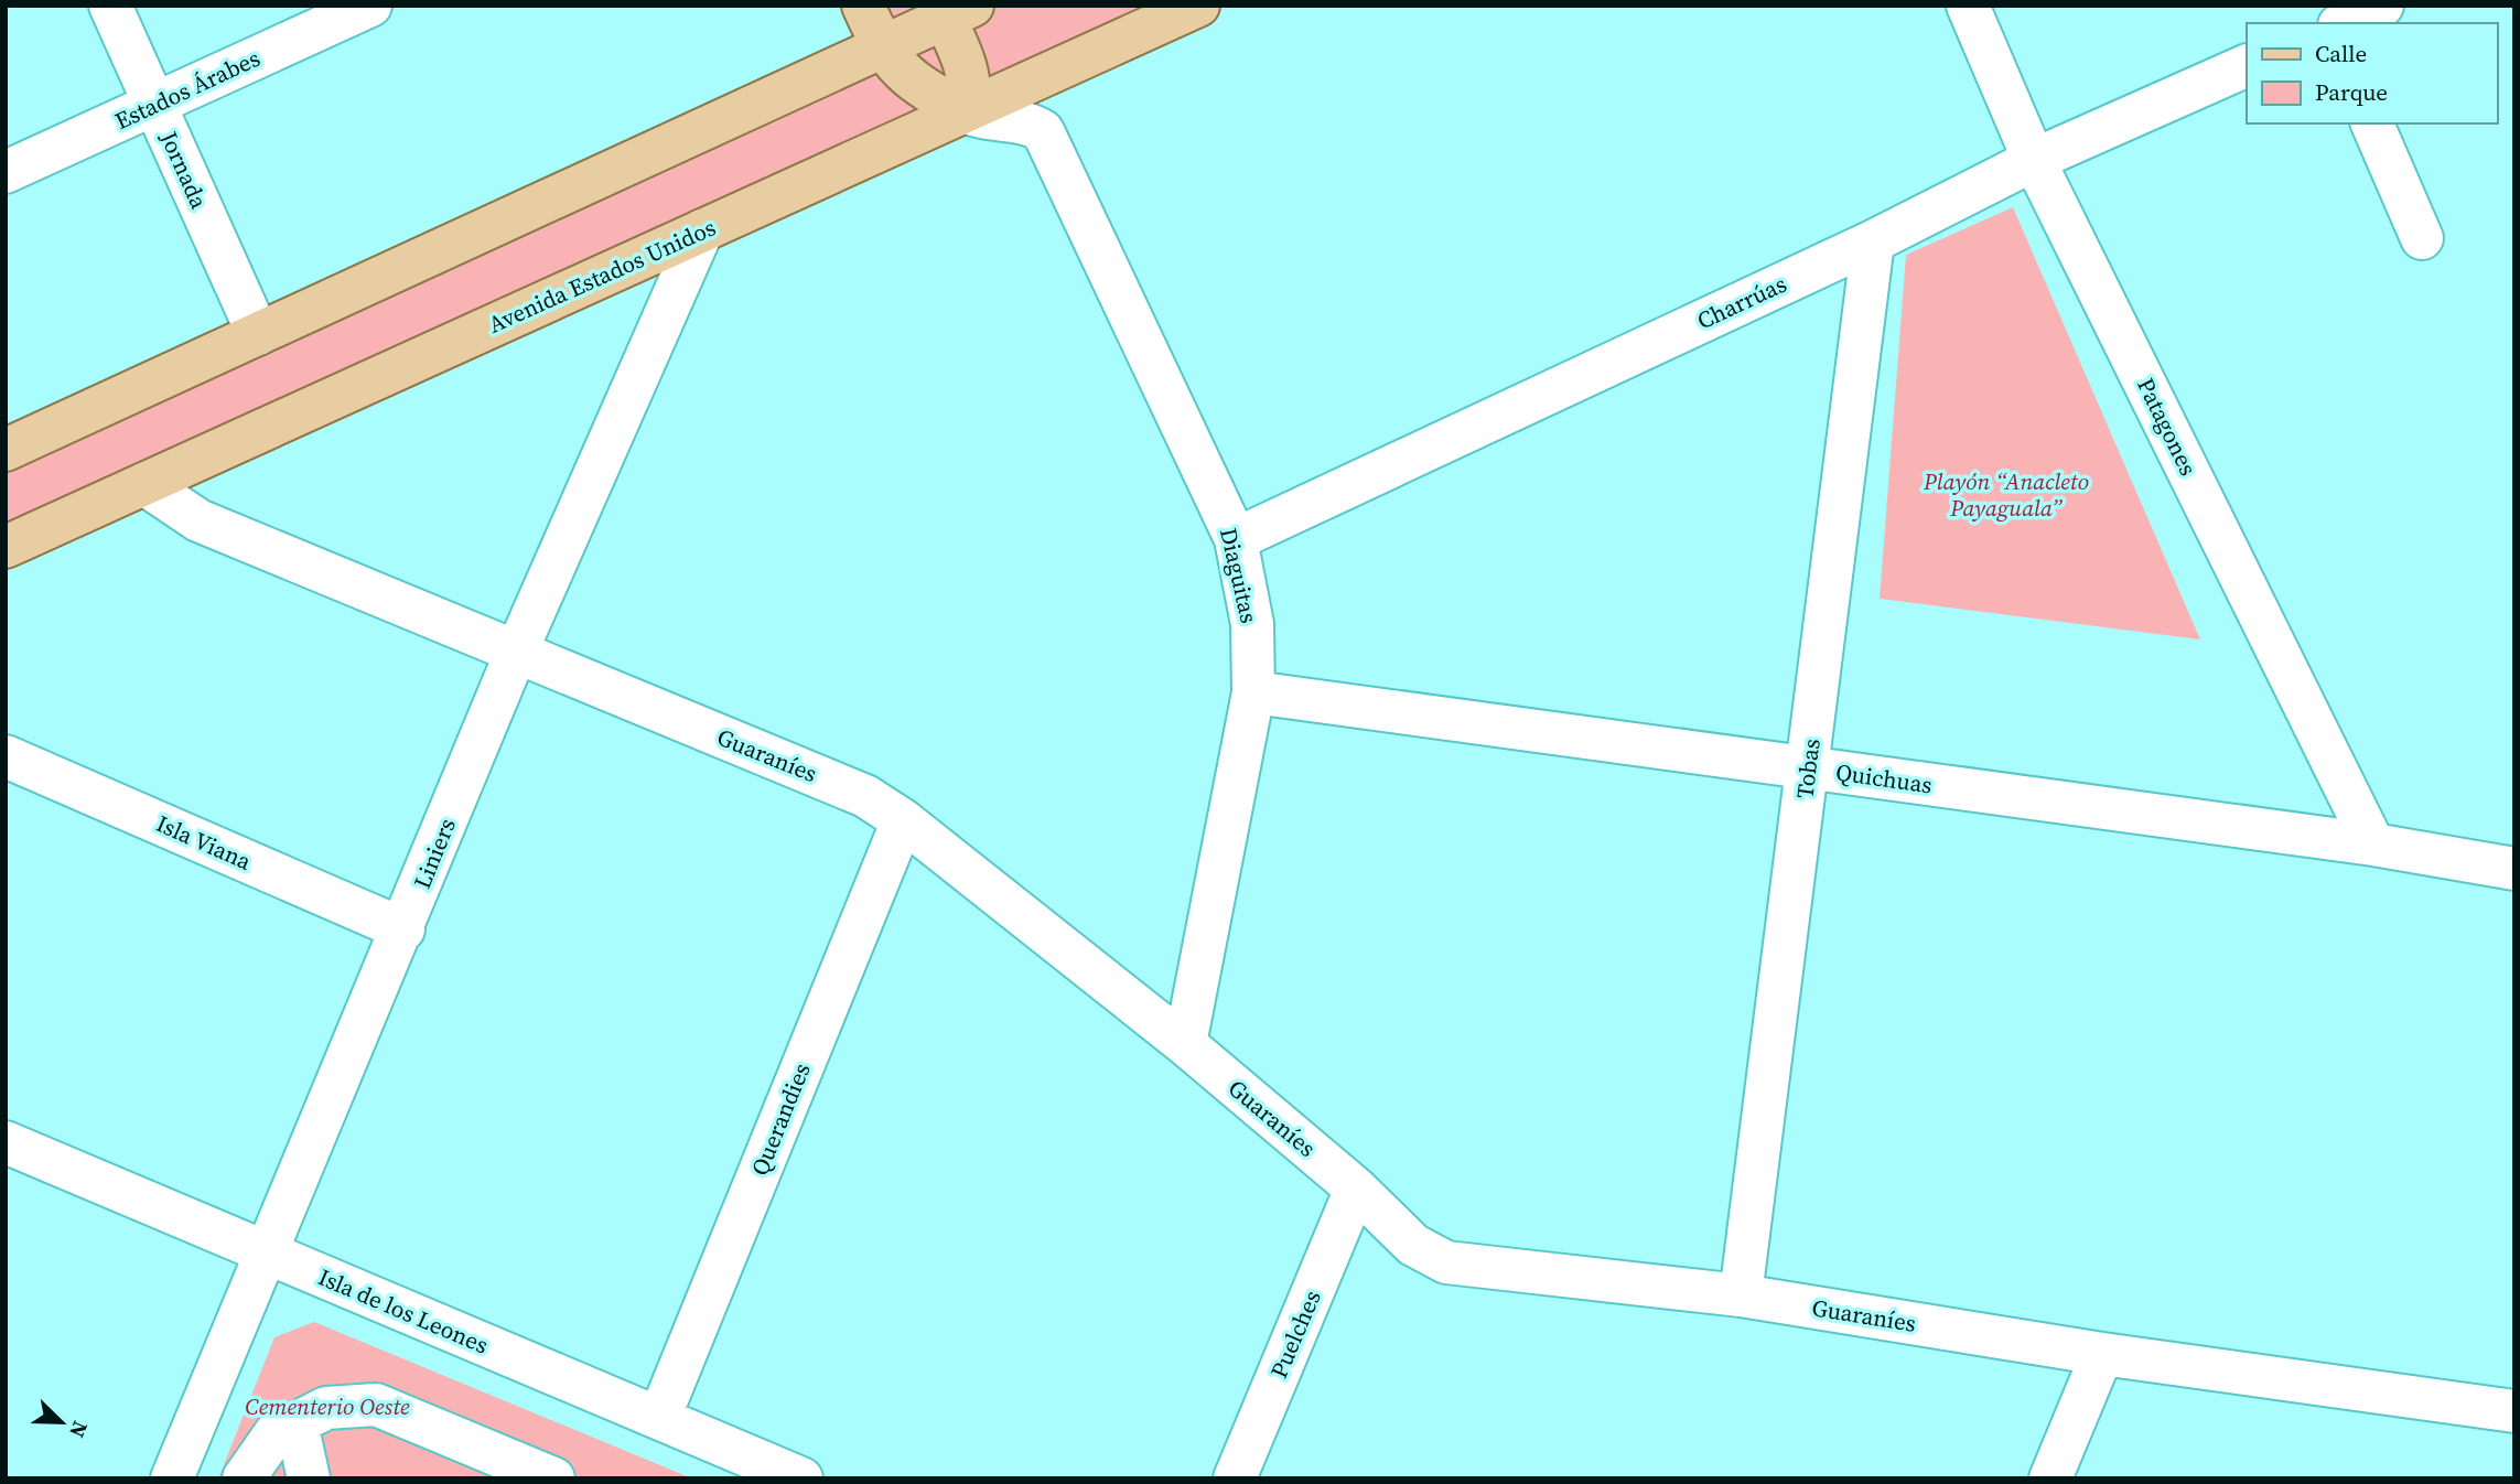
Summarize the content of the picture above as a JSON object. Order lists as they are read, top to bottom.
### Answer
{
  "streets": {
    "main road": ["Avenida Estados Unidos"],
    "street": [
      "Estados Árabes",
      "Jornada",
      "Charrúas",
      "Patagones",
      "Diaguitas",
      "Guaraníes",
      "Tobas",
      "Quichuas",
      "Isla Viana",
      "Liniers",
      "Querandies",
      "Isla de los Leones",
      "Puelches"
    ]
  },
  "crossings": [
    ["Estados Árabes", "Jornada"],
    ["Avenida Estados Unidos", "Diaguitas"],
    ["Avenida Estados Unidos", "Guaraníes"],
    ["Avenida Estados Unidos", "Liniers"],
    ["Charrúas", "Patagones"],
    ["Charrúas", "Diaguitas"],
    ["Charrúas", "Tobas"],
    ["Patagones", "Quichuas"],
    ["Diaguitas", "Guaraníes"],
    ["Diaguitas", "Quichuas"],
    ["Guaraníes", "Tobas"],
    ["Guaraníes", "Liniers"],
    ["Guaraníes", "Querandies"],
    ["Guaraníes", "Puelches"],
    ["Tobas", "Quichuas"],
    ["Isla Viana", "Liniers"],
    ["Liniers", "Isla de los Leones"],
    ["Querandies", "Isla de los Leones"]
  ],
  "parks": ["Playón “Anacleto Payaguala”", "Cementerio Oeste"],
  "legend": ["Calle", "Parque"],
  "north": "bottom right"
}
